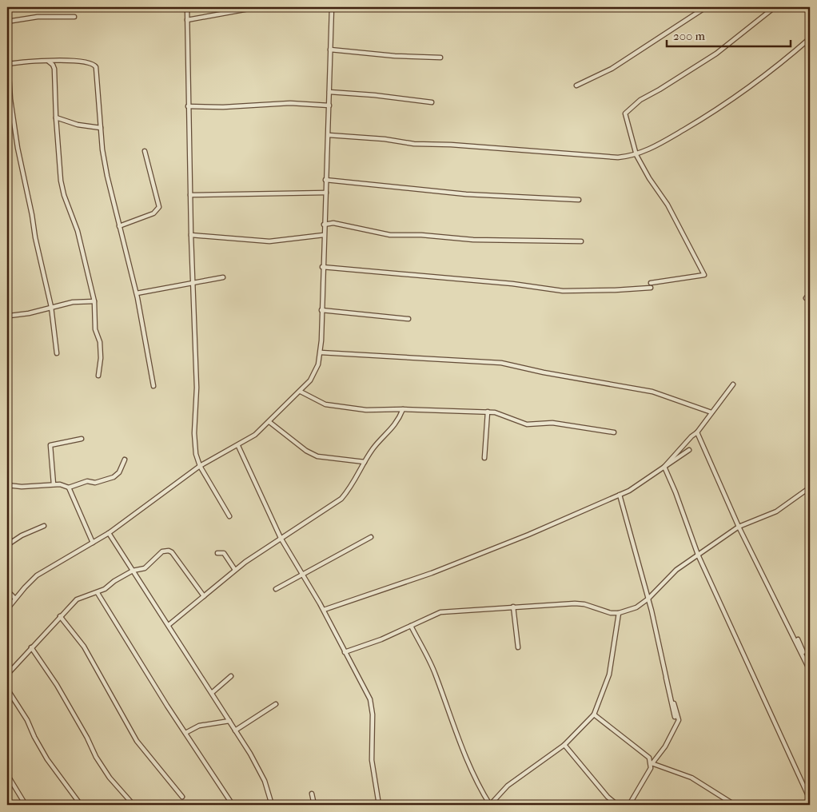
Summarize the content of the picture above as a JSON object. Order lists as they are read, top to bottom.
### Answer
{
  "scale_bar": "200 m"
}
